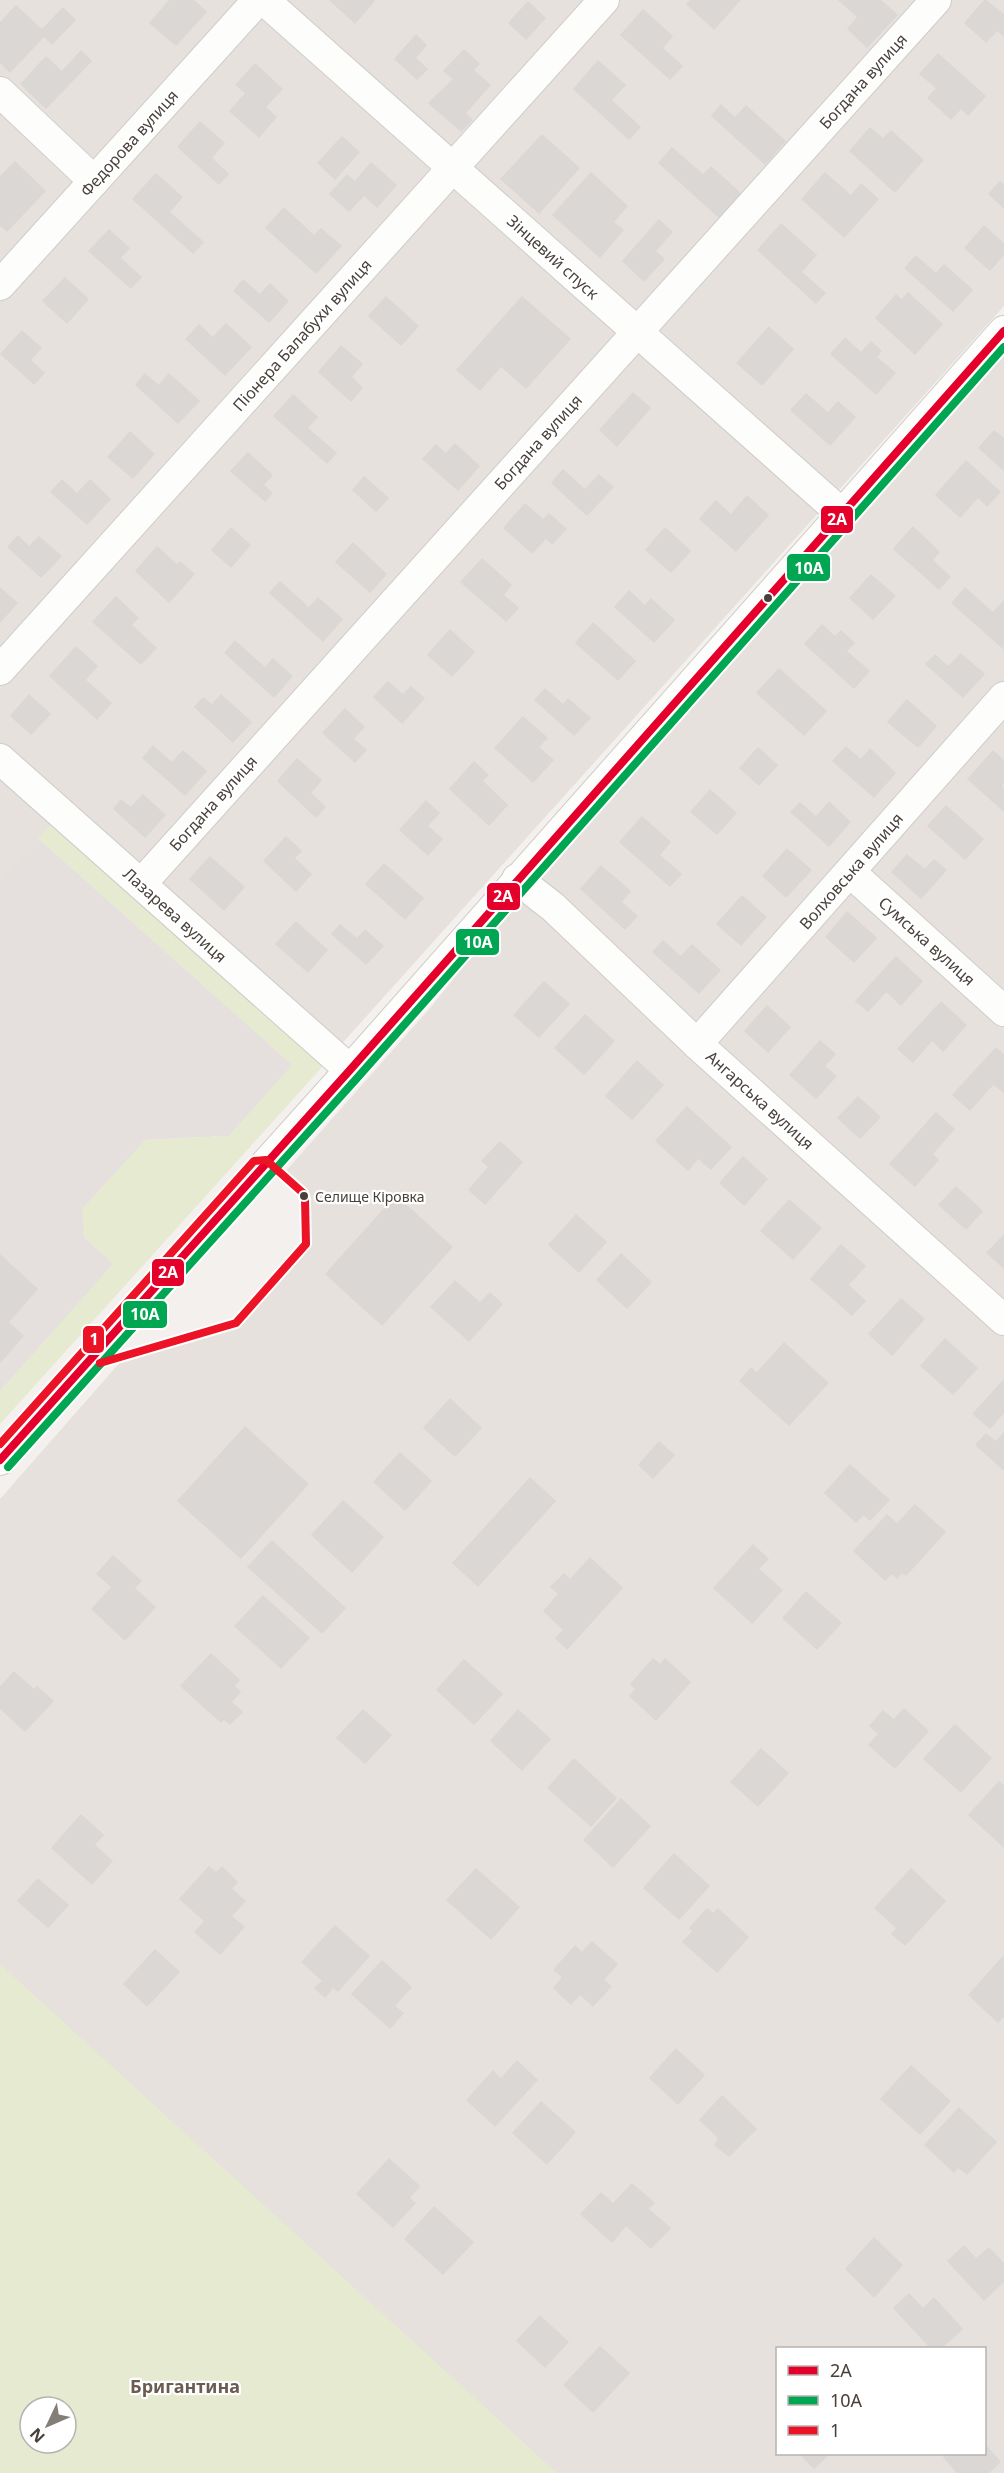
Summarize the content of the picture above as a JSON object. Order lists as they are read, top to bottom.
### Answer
{
  "streets": {
    "street": [
      "Богдана вулиця",
      "Федорова вулиця",
      "Зінцевий спуск",
      "Піонера Балабухи вулиця",
      "Волховська вулиця",
      "Лазарева вулиця",
      "Сумська вулиця",
      "Ангарська вулиця"
    ]
  },
  "crossings": [
    ["Богдана вулиця", "Зінцевий спуск"],
    ["Богдана вулиця", "Лазарева вулиця"],
    ["Зінцевий спуск", "Піонера Балабухи вулиця"],
    ["Волховська вулиця", "Сумська вулиця"],
    ["Волховська вулиця", "Ангарська вулиця"]
  ],
  "districts": ["Бригантина"],
  "places": ["Селище Кіровка"],
  "lines": ["transit line 2А", "transit line 10А", "transit line 1"],
  "legend": ["2А", "10А", "1"],
  "north": "bottom left"
}
